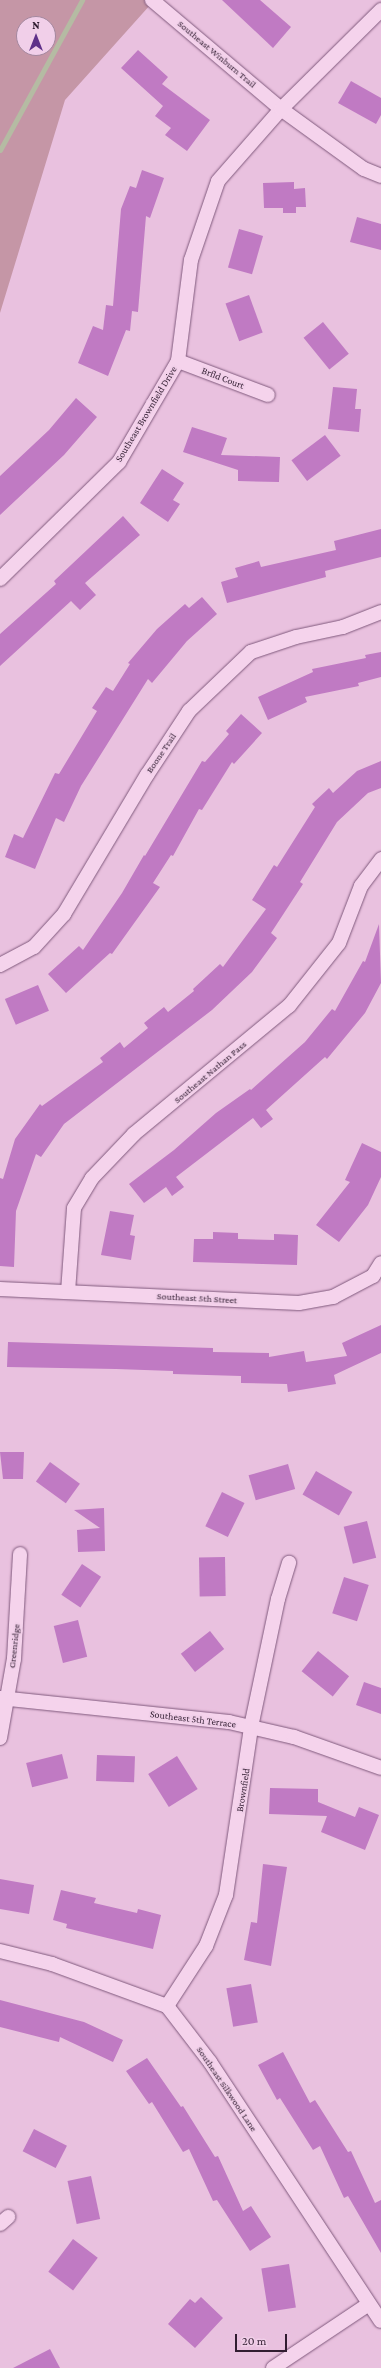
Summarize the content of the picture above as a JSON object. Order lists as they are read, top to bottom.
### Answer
{
  "streets": {
    "street": [
      "Southeast Winburn Trail",
      "Brfld Court",
      "Southeast Brownfield Drive",
      "Boone Trail",
      "Southeast Nathan Pass",
      "Southeast 5th Street",
      "Greenridge",
      "Southeast 5th Terrace",
      "Brownfield",
      "Southeast Silkwood Lane"
    ]
  },
  "crossings": [
    ["Southeast Winburn Trail", "Southeast Brownfield Drive"],
    ["Brfld Court", "Southeast Brownfield Drive"],
    ["Southeast Nathan Pass", "Southeast 5th Street"],
    ["Greenridge", "Southeast 5th Terrace"],
    ["Southeast 5th Terrace", "Brownfield"],
    ["Brownfield", "Southeast Silkwood Lane"]
  ],
  "scale_bar": "20 m",
  "north": "top"
}
